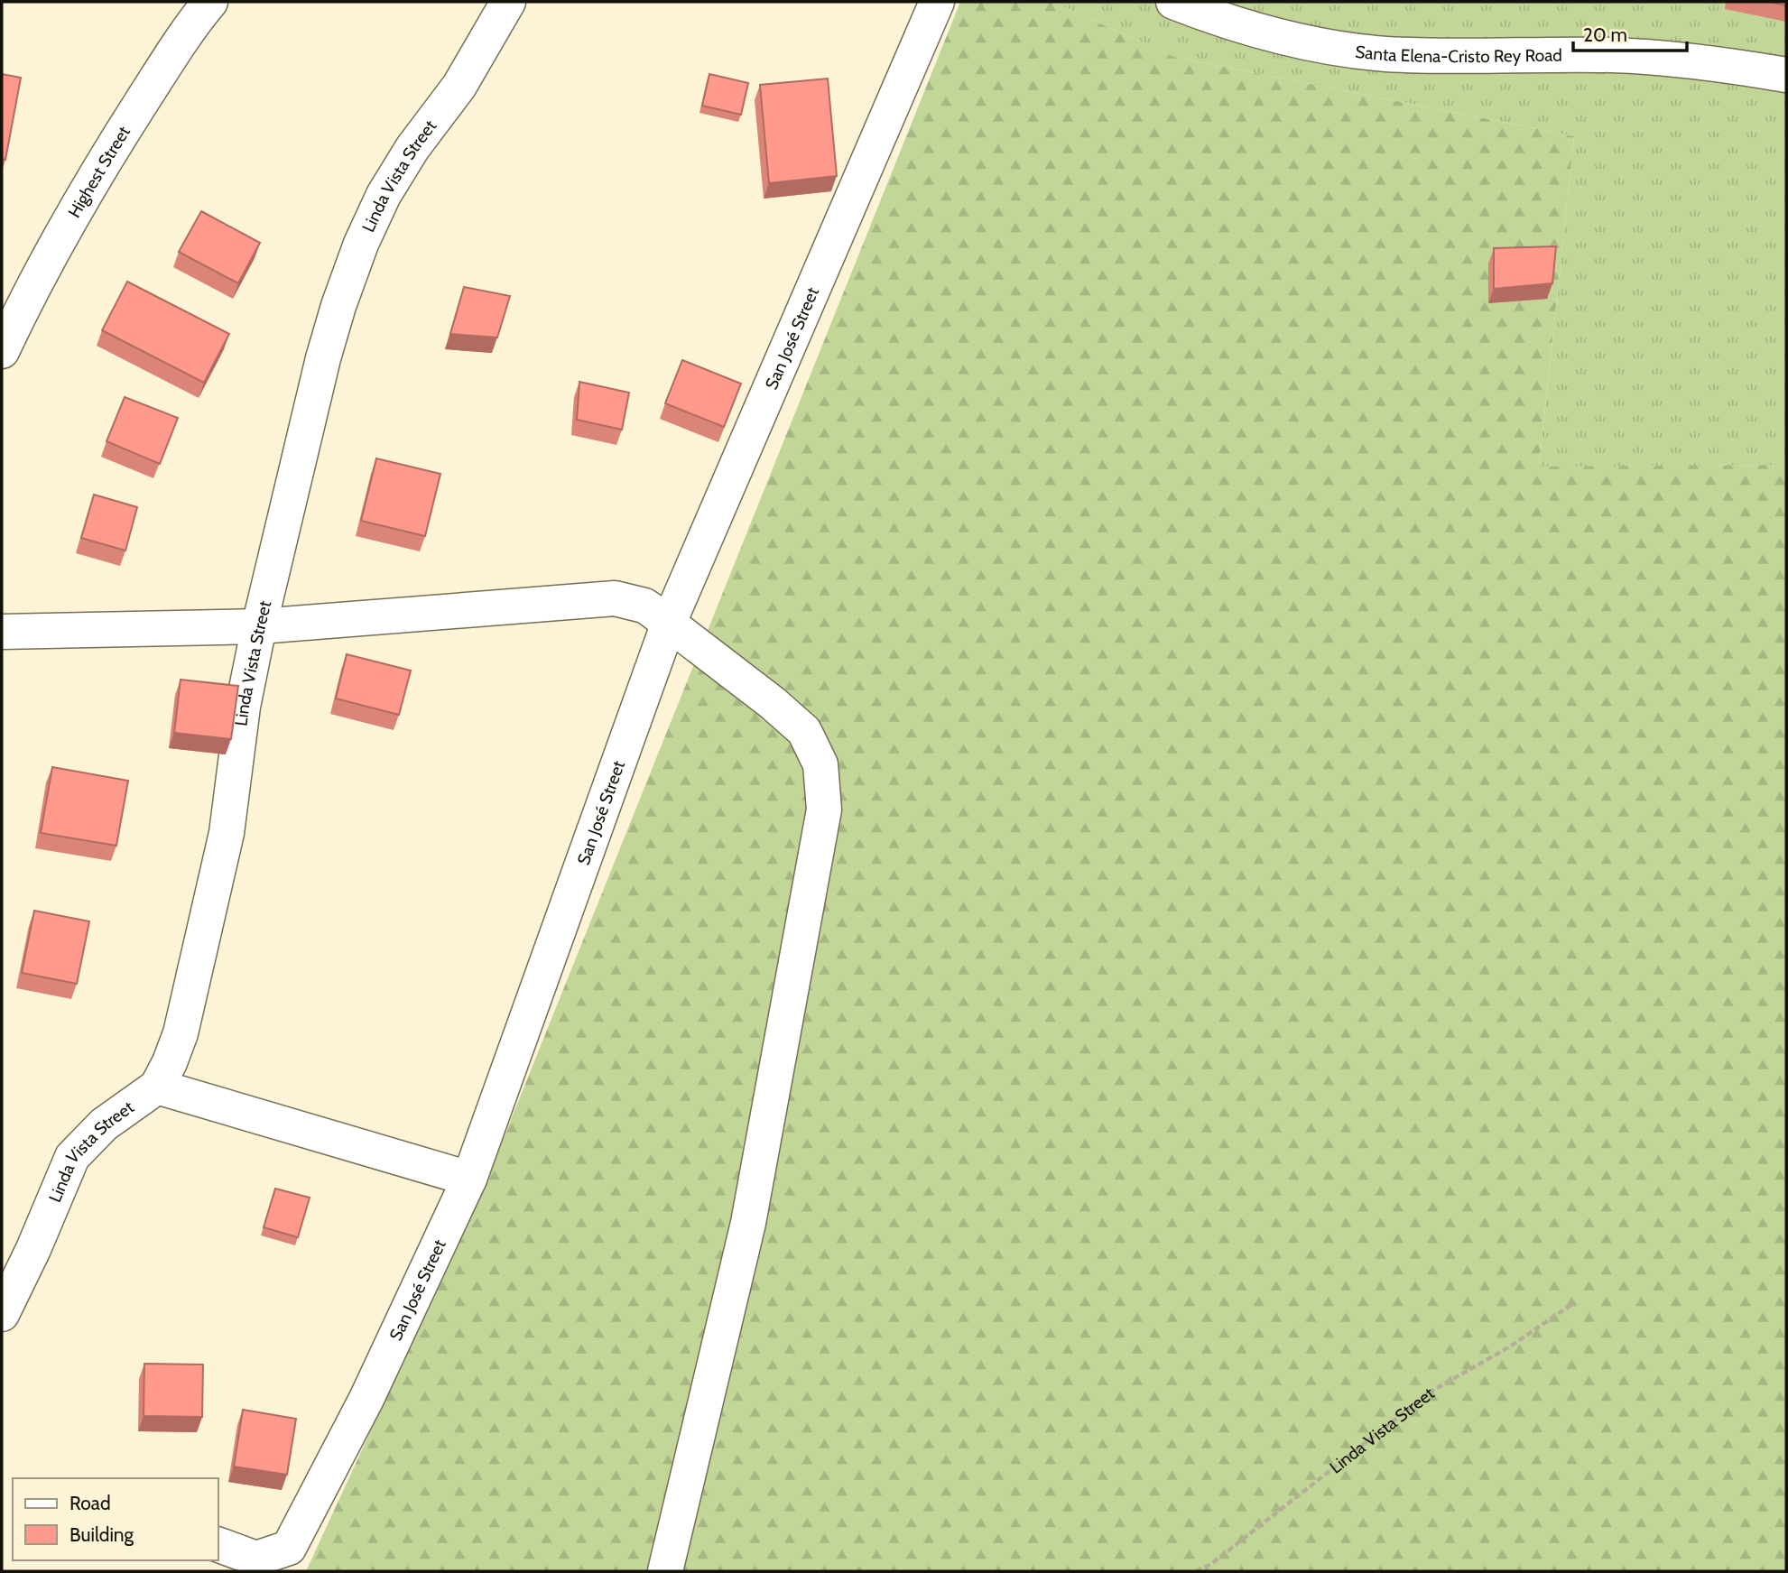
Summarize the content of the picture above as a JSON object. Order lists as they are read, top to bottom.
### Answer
{
  "streets": {
    "street": [
      "Santa Elena-Cristo Rey Road",
      "Highest Street",
      "Linda Vista Street",
      "San José Street"
    ]
  },
  "legend": ["Road", "Building"],
  "scale_bar": "20 m"
}
